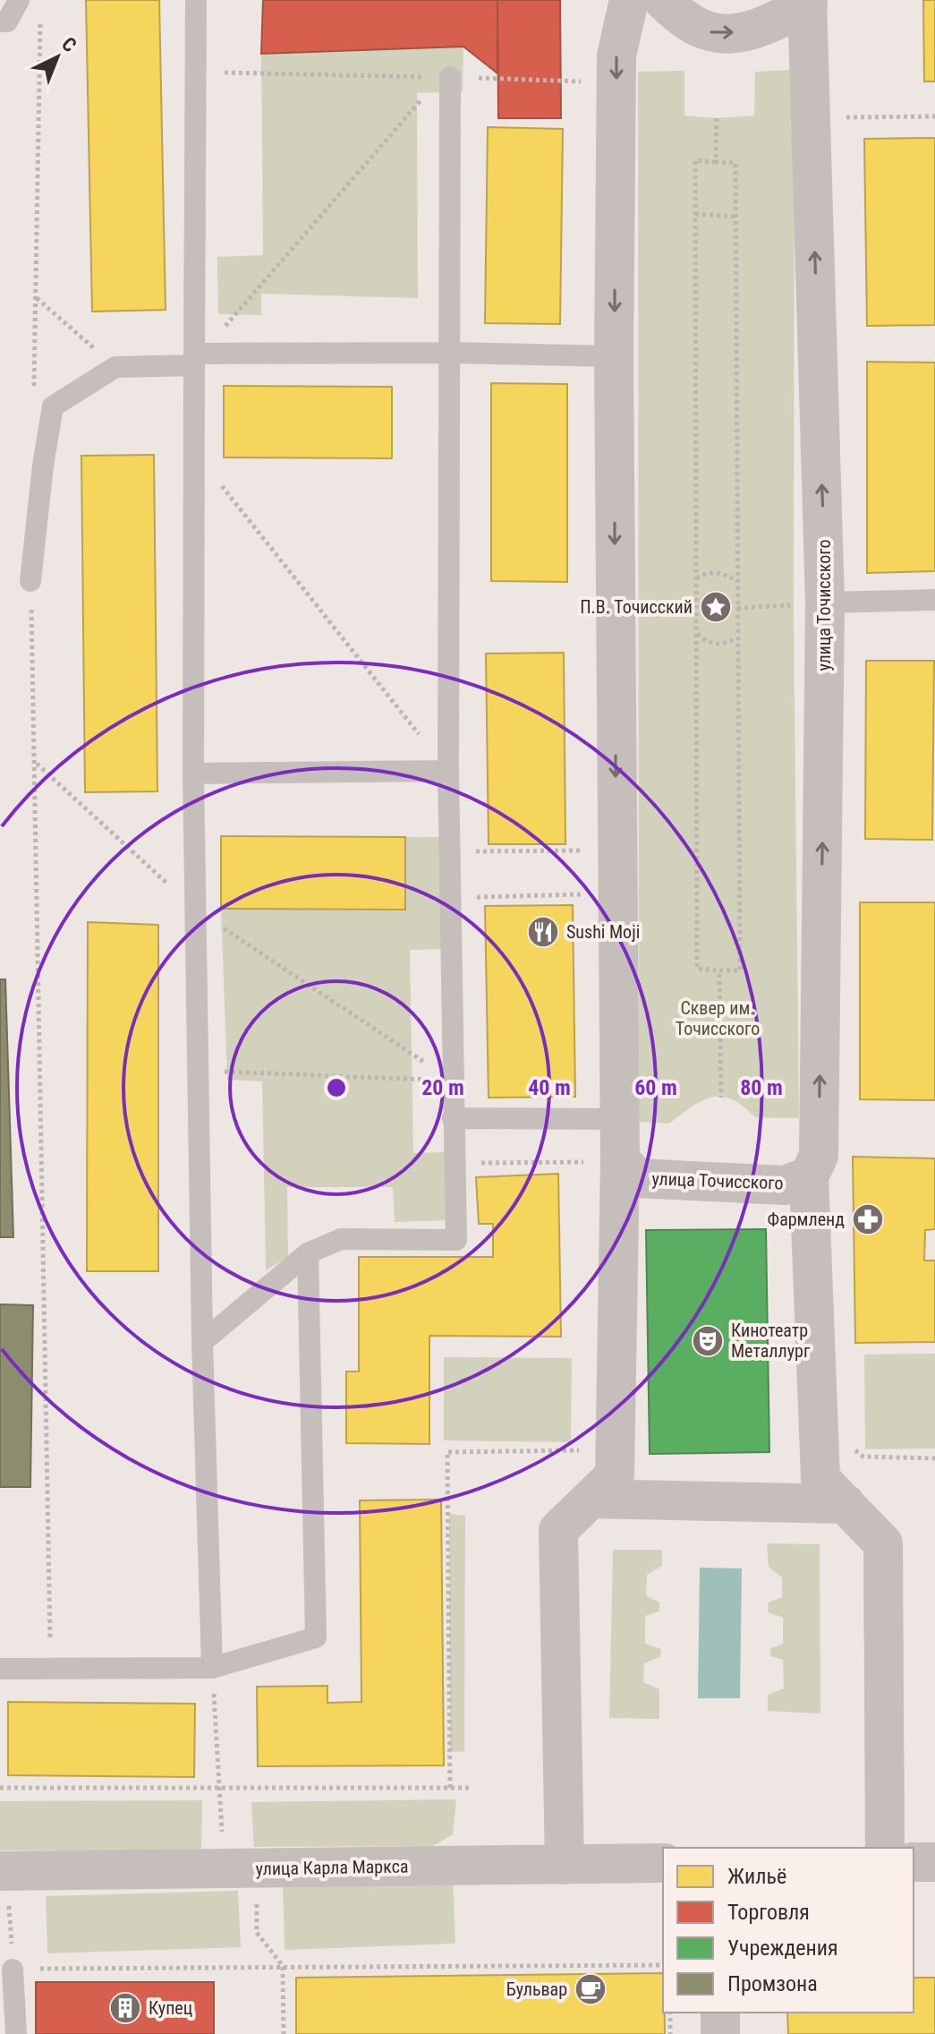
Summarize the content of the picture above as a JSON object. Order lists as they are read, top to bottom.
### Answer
{
  "streets": {
    "street": ["улица Точисского", "улица Карла Маркса"]
  },
  "parks": ["Сквер им. Точисского"],
  "places": {
    "place": ["П.В. Точисский"],
    "restaurant": ["Sushi Moji"],
    "pharmacy": ["Фармленд"],
    "theatre": ["Кинотеатр Металлург"],
    "cafe": ["Бульвар"],
    "building": ["Купец"]
  },
  "legend": [
    "Жильё",
    "Торговля",
    "Учреждения",
    "Промзона"
  ],
  "north": "top right",
  "rings": [
    "20 m",
    "40 m",
    "60 m",
    "80 m"
  ]
}
